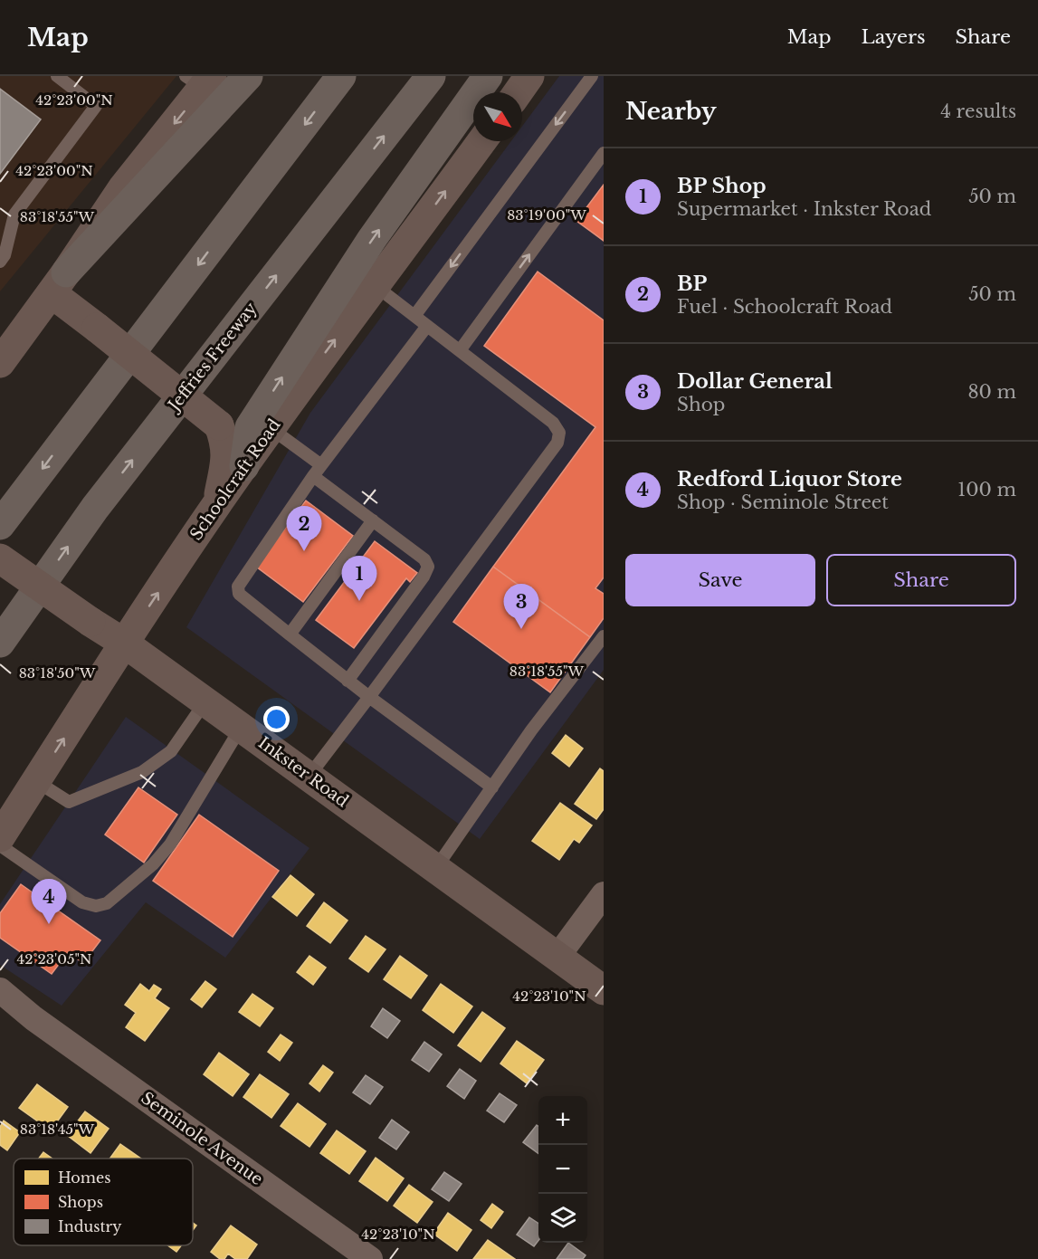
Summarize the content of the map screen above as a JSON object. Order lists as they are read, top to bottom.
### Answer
{
  "streets": {
    "highway": ["Jeffries Freeway"],
    "main road": ["Schoolcraft Road", "Inkster Road"],
    "street": ["Seminole Avenue"]
  },
  "crossings": [
    ["Schoolcraft Road", "Inkster Road"]
  ],
  "legend": ["Homes", "Shops", "Industry"],
  "north": "bottom right",
  "page": {
    "header": "Map",
    "nav": ["Map", "Layers", "Share"],
    "heading": ["Nearby", "4 results"],
    "list": [
      {
        "mark": "1",
        "name": "BP Shop",
        "note": "Supermarket · Inkster Road",
        "value": "50 m"
      },
      {
        "mark": "2",
        "name": "BP",
        "note": "Fuel · Schoolcraft Road",
        "value": "50 m"
      },
      {
        "mark": "3",
        "name": "Dollar General",
        "note": "Shop",
        "value": "80 m"
      },
      {
        "mark": "4",
        "name": "Redford Liquor Store",
        "note": "Shop · Seminole Street",
        "value": "100 m"
      }
    ],
    "pins": [
      "2",
      "1",
      "3",
      "4"
    ],
    "buttons": ["Save", "Share"],
    "map_buttons": ["+", "−"]
  },
  "coordinates": [
    "42°23'00\"N",
    "83°19'00\"W",
    "83°18'55\"W",
    "83°18'50\"W",
    "42°23'05\"N",
    "42°23'10\"N",
    "83°18'45\"W"
  ]
}
